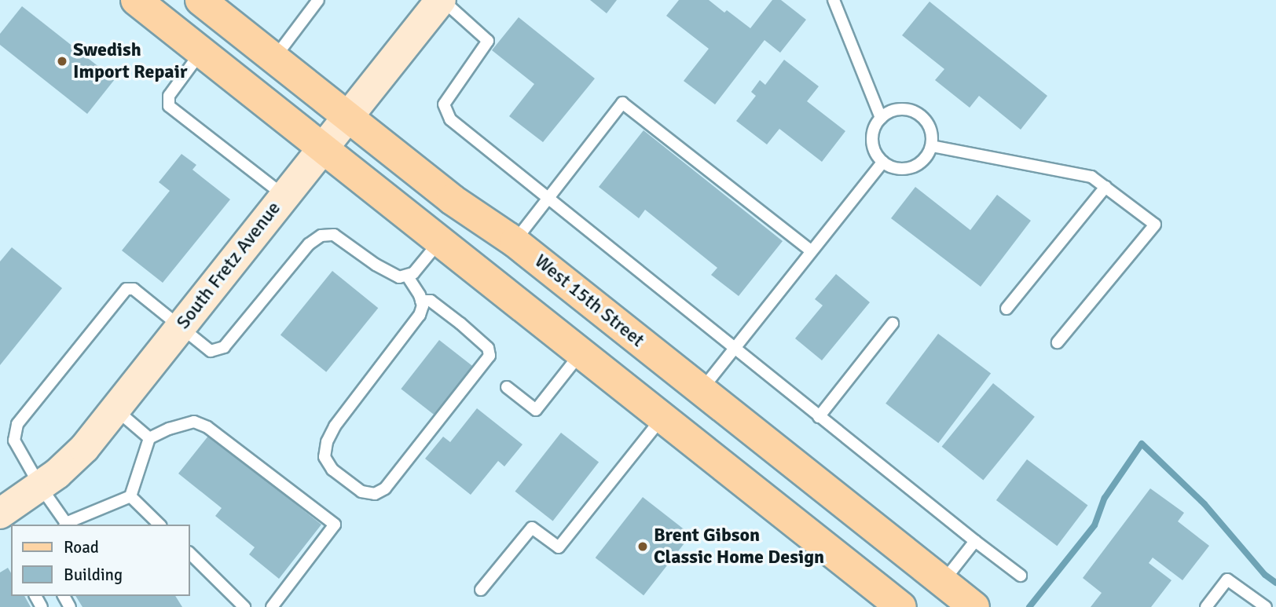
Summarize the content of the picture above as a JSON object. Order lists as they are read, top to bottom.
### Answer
{
  "streets": {
    "main road": ["West 15th Street"],
    "street": ["South Fretz Avenue"]
  },
  "crossings": [
    ["South Fretz Avenue", "West 15th Street"]
  ],
  "places": ["Swedish Import Repair", "Brent Gibson Classic Home Design"],
  "legend": ["Road", "Building"]
}
